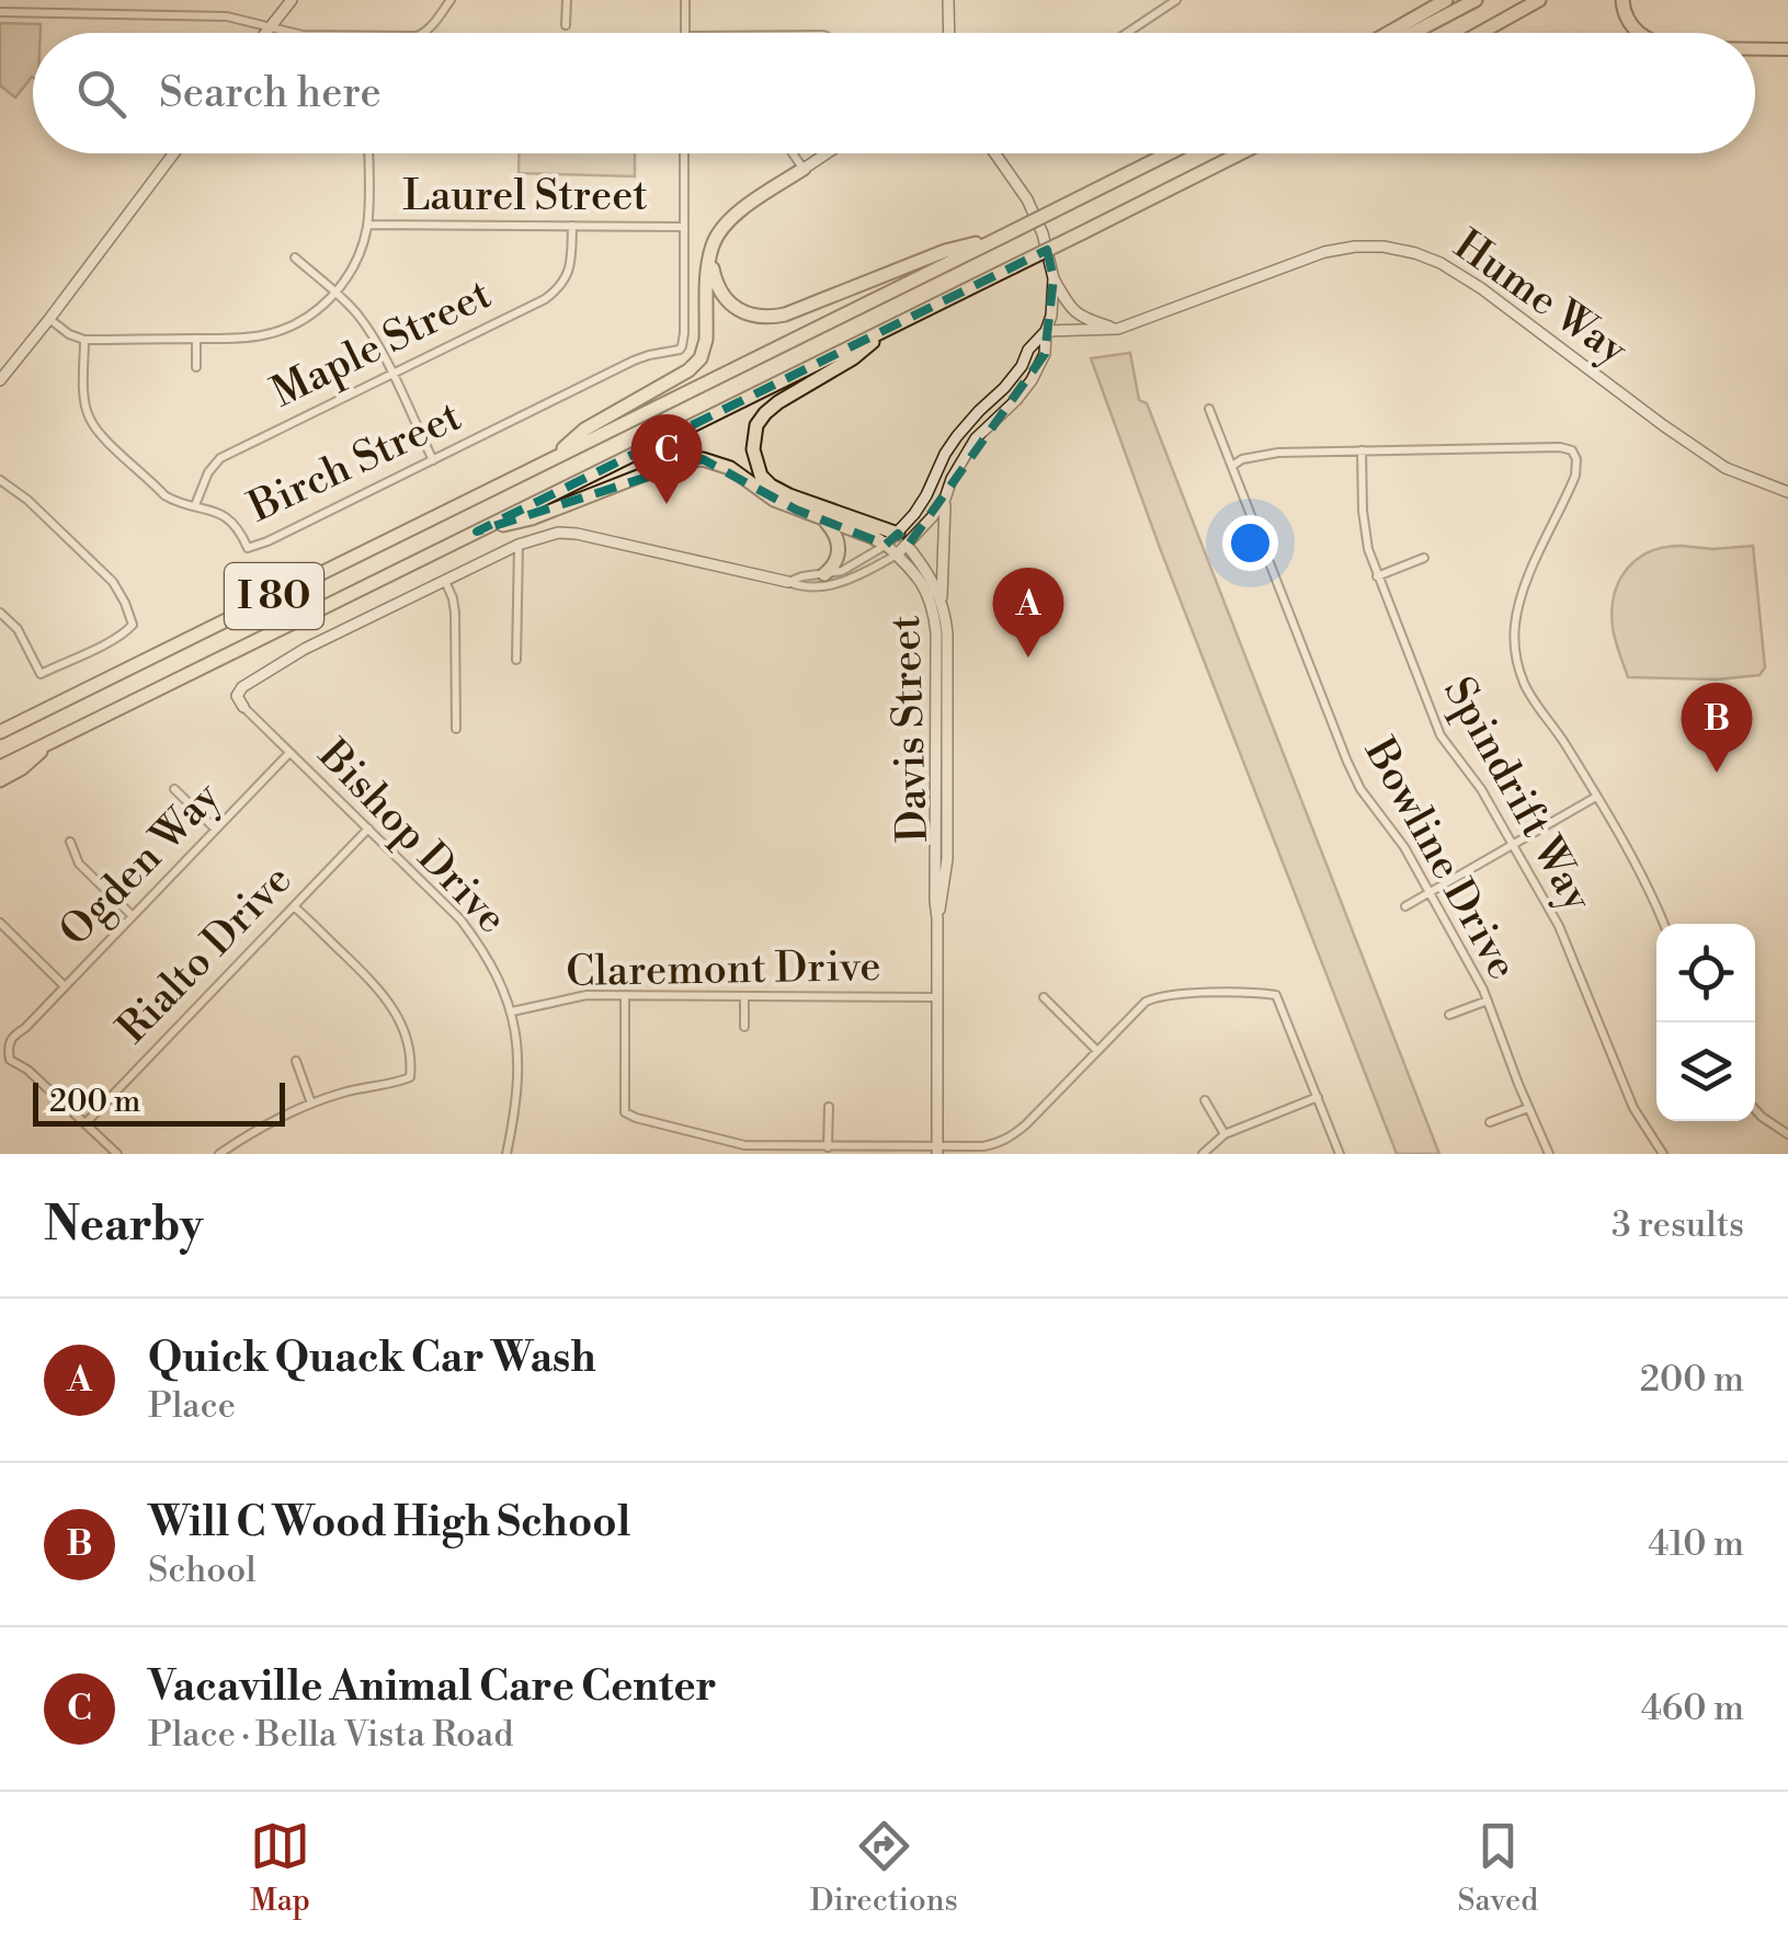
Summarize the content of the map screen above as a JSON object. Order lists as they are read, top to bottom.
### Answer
{
  "streets": {
    "highway": ["I 80"],
    "street": [
      "Laurel Street",
      "Hume Way",
      "Maple Street",
      "Birch Street",
      "Davis Street",
      "Spindrift Way",
      "Bishop Drive",
      "Bowline Drive",
      "Ogden Way",
      "Rialto Drive",
      "Claremont Drive"
    ]
  },
  "crossings": [
    ["Laurel Street", "Maple Street"],
    ["Laurel Street", "Birch Street"],
    ["Hume Way", "Davis Street"],
    ["Maple Street", "Birch Street"],
    ["Davis Street", "Claremont Drive"],
    ["Bishop Drive", "Ogden Way"],
    ["Bishop Drive", "Rialto Drive"],
    ["Bishop Drive", "Claremont Drive"],
    ["Ogden Way", "Rialto Drive"]
  ],
  "scale_bar": "200 m",
  "page": {
    "search": "Search here",
    "pins": ["C", "A", "B"],
    "scale": "200 m",
    "heading": ["Nearby", "3 results"],
    "list": [
      {
        "mark": "A",
        "name": "Quick Quack Car Wash",
        "note": "Place",
        "value": "200 m"
      },
      {
        "mark": "B",
        "name": "Will C Wood High School",
        "note": "School",
        "value": "410 m"
      },
      {
        "mark": "C",
        "name": "Vacaville Animal Care Center",
        "note": "Place · Bella Vista Road",
        "value": "460 m"
      }
    ],
    "nav": ["Map", "Directions", "Saved"]
  }
}
